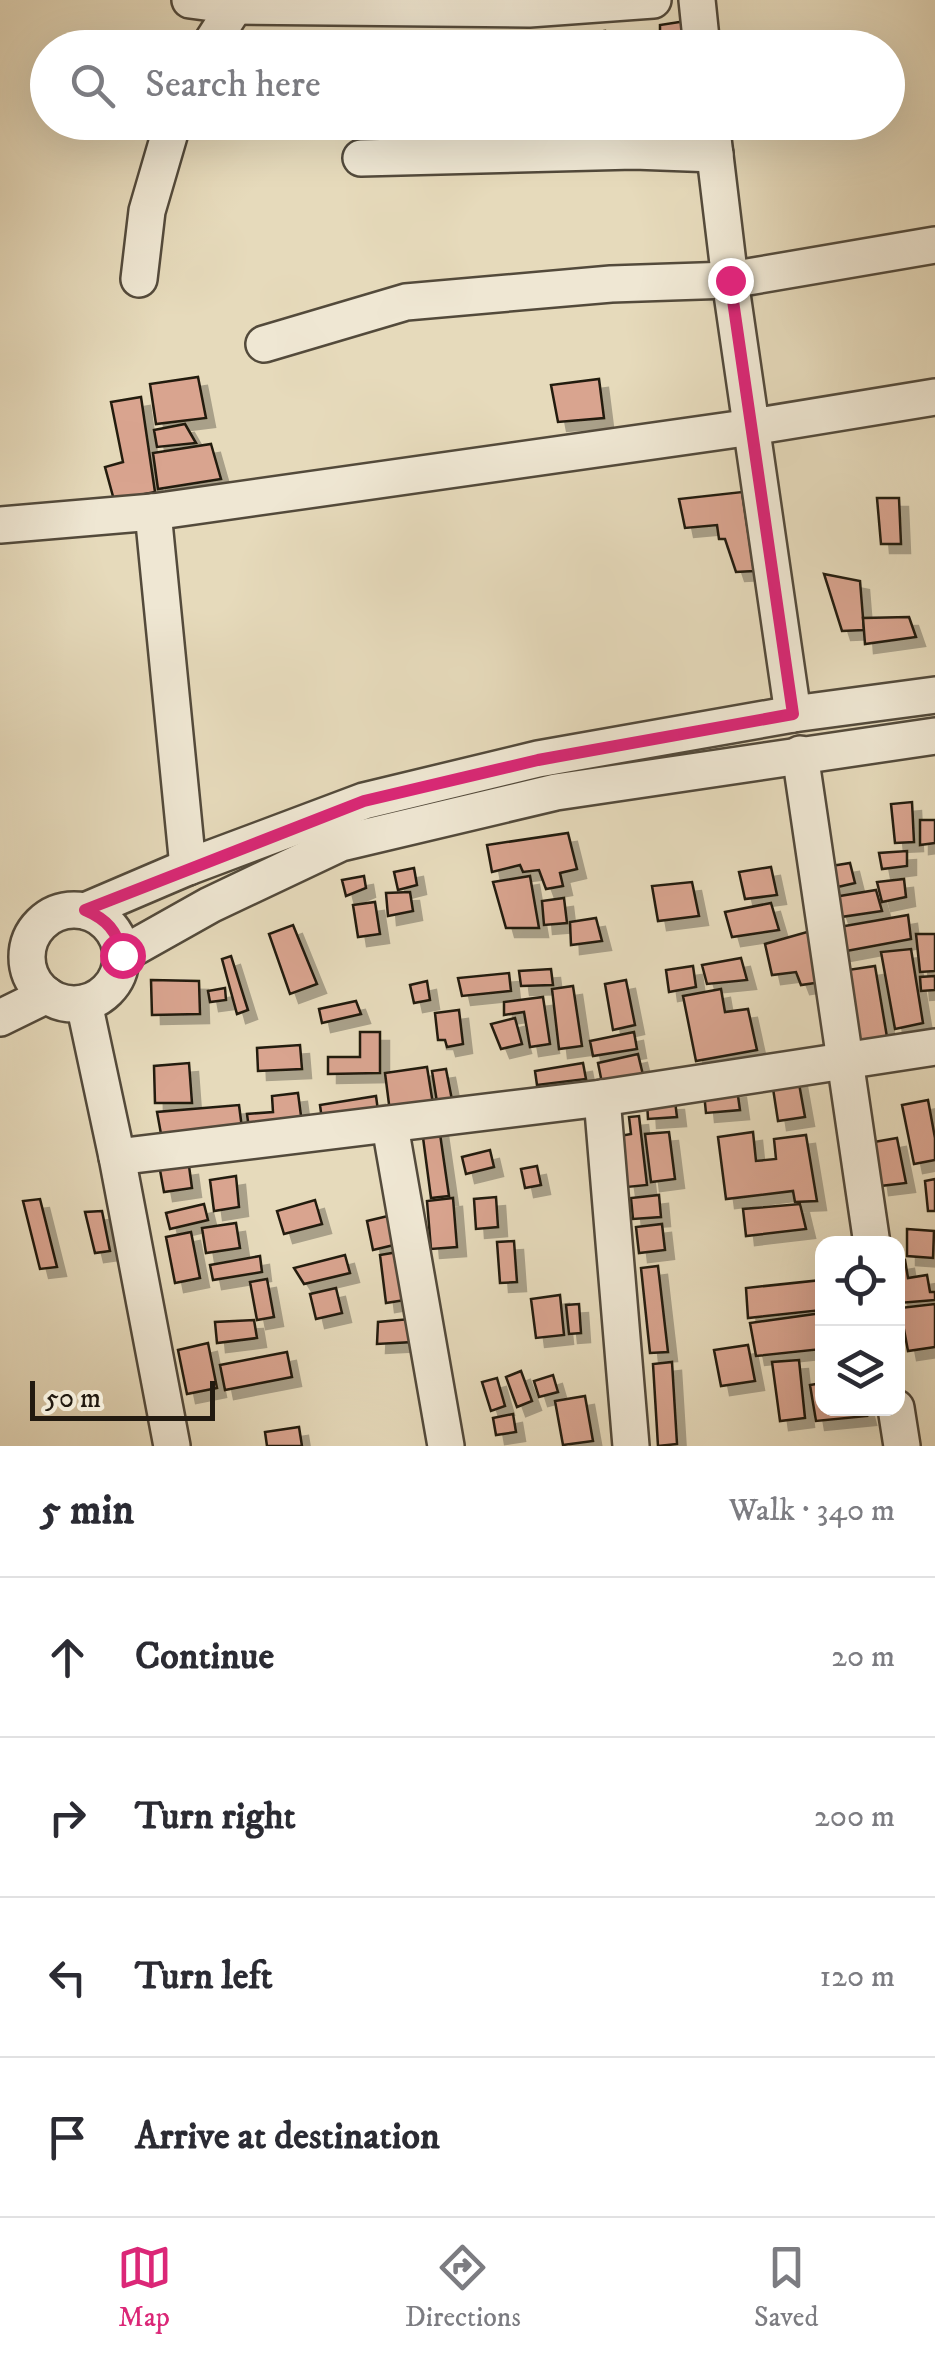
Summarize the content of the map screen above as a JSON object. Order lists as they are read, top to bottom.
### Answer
{
  "scale_bar": "50 m",
  "page": {
    "search": "Search here",
    "scale": "50 m",
    "heading": ["5 min", "Walk · 340 m"],
    "list": [
      ["Continue", "20 m"],
      ["Turn right", "200 m"],
      ["Turn left", "120 m"],
      "Arrive at destination"
    ],
    "nav": ["Map", "Directions", "Saved"]
  }
}
